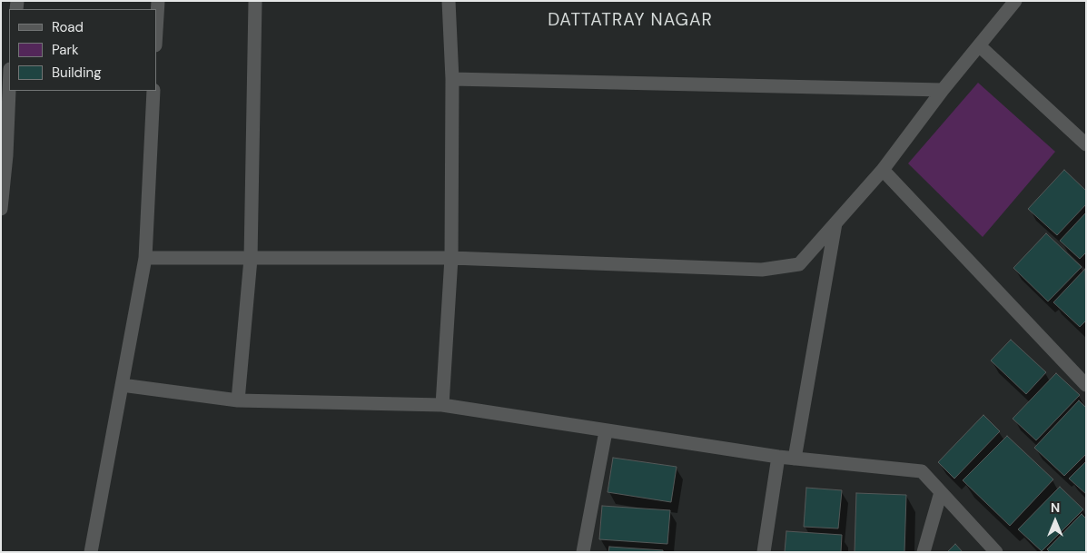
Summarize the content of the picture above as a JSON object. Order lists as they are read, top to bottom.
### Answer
{
  "districts": ["DATTATRAY NAGAR"],
  "legend": ["Road", "Park", "Building"],
  "north": "top"
}
